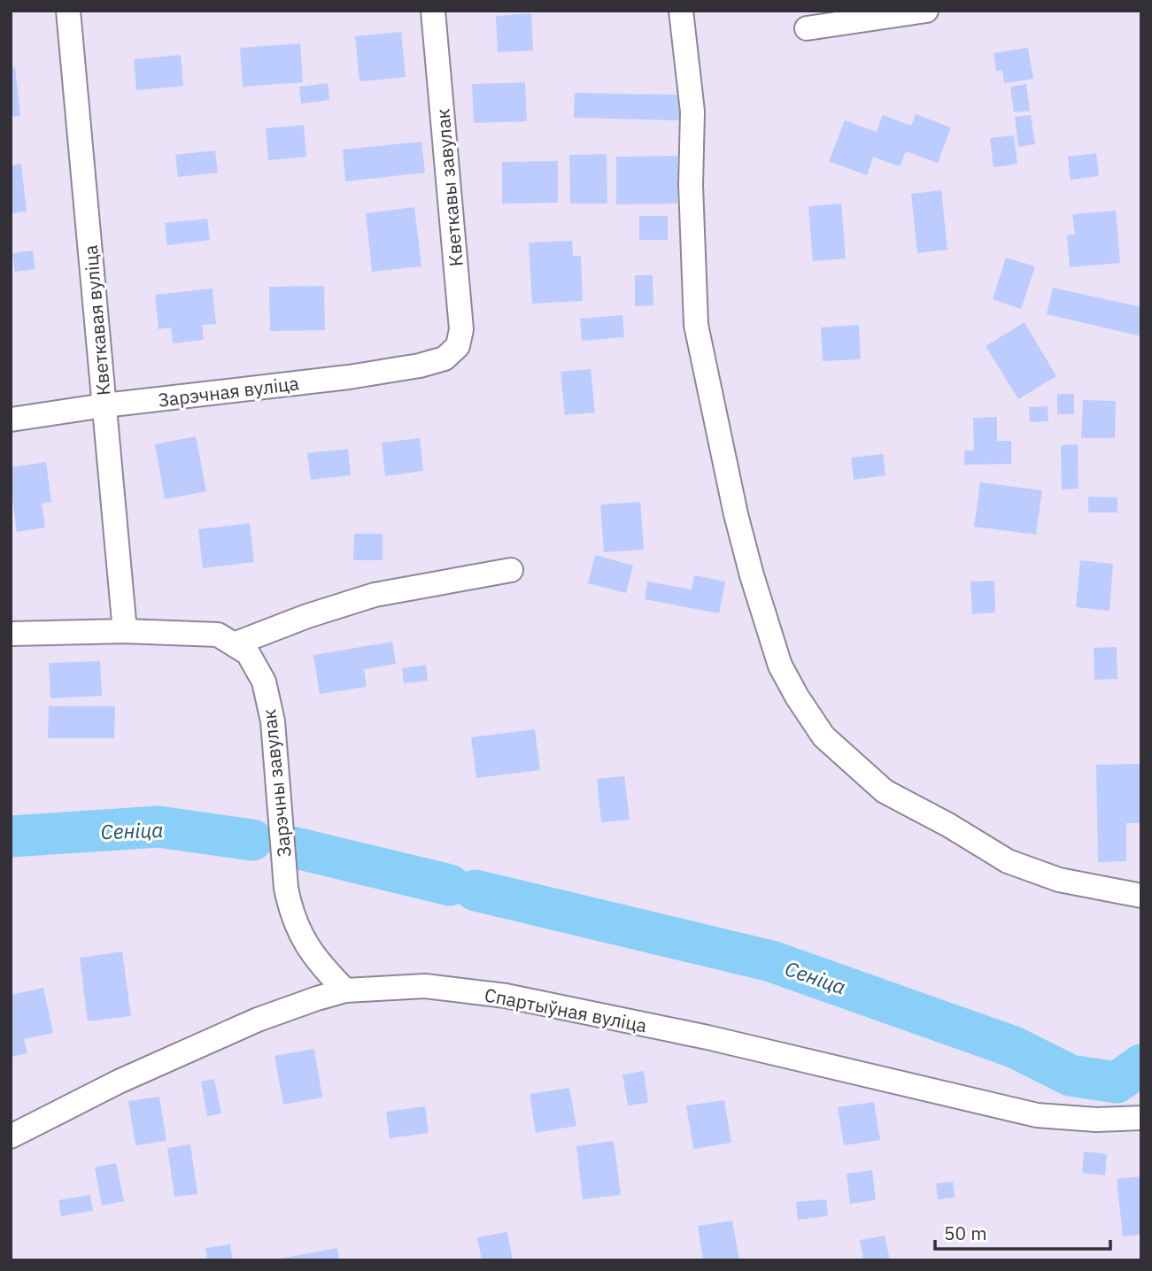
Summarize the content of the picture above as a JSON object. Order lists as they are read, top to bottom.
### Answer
{
  "streets": {
    "street": [
      "Кветкавы завулак",
      "Кветкавая вуліца",
      "Зарэчная вуліца",
      "Зарэчны завулак",
      "Спартыўная вуліца"
    ]
  },
  "crossings": [
    ["Кветкавы завулак", "Зарэчная вуліца"],
    ["Кветкавая вуліца", "Зарэчная вуліца"],
    ["Кветкавая вуліца", "Зарэчны завулак"],
    ["Зарэчны завулак", "Спартыўная вуліца"]
  ],
  "water": ["Сеніца"],
  "scale_bar": "50 m"
}
